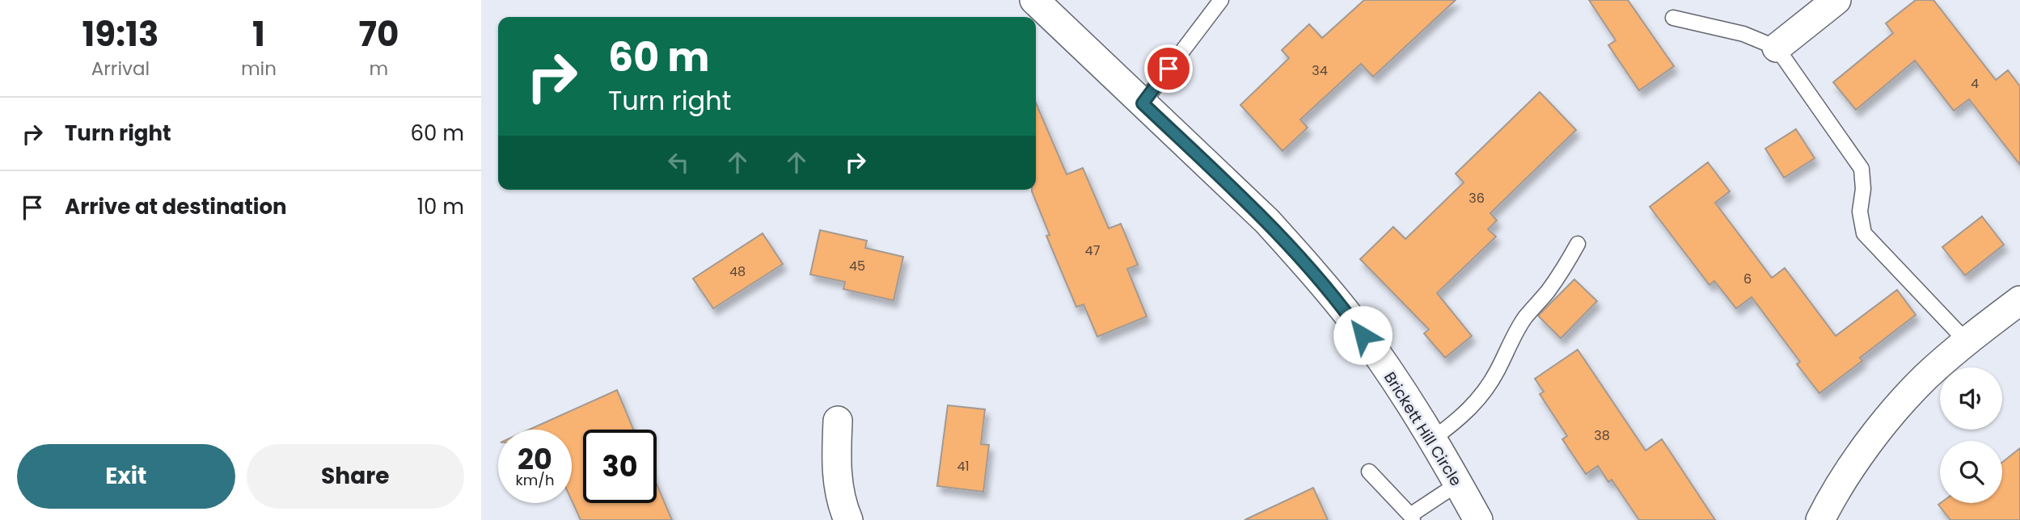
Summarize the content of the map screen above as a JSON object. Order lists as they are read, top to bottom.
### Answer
{
  "streets": {
    "street": ["Brickett Hill Circle"]
  },
  "house_numbers": [
    "34",
    "4",
    "36",
    "47",
    "45",
    "48",
    "6",
    "38",
    "41"
  ],
  "page": {
    "eta": [
      "19:13",
      "Arrival",
      "1",
      "min",
      "70",
      "m"
    ],
    "turn": ["60 m", "Turn right"],
    "list": [
      {
        "name": "Turn right",
        "value": "60 m"
      },
      {
        "name": "Arrive at destination",
        "value": "10 m"
      }
    ],
    "speed": "20 km/h",
    "limit": "30",
    "buttons": ["Exit", "Share"]
  }
}
